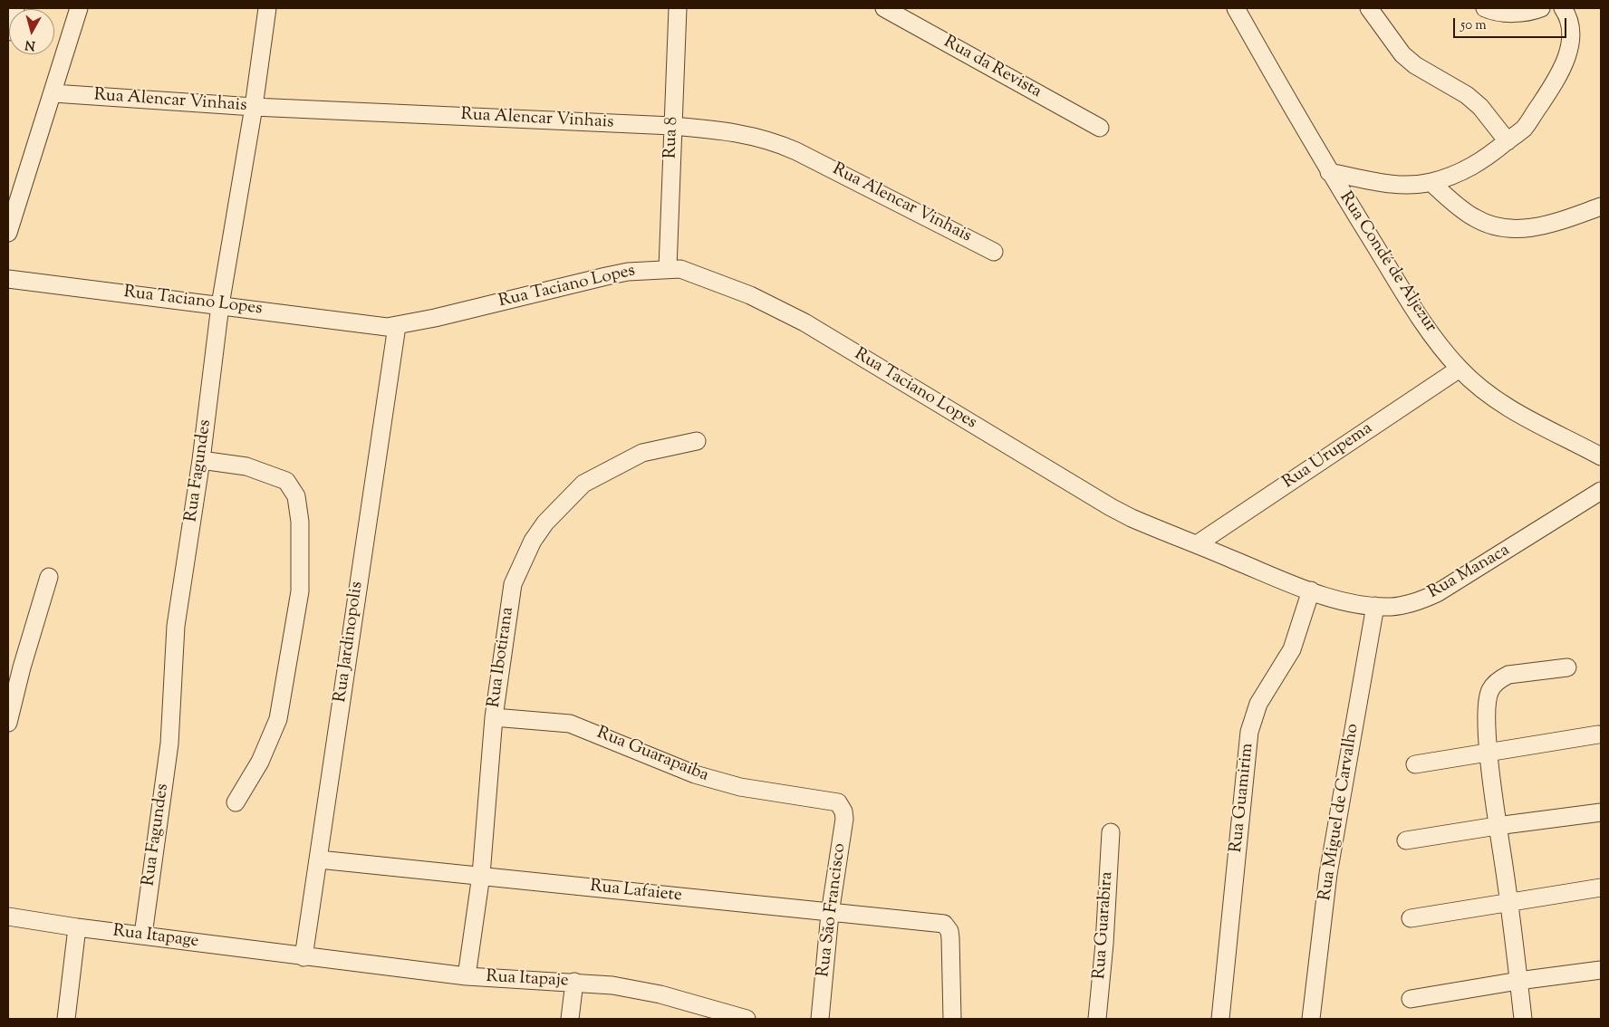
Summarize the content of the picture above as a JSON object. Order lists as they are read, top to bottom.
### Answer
{
  "streets": {
    "street": [
      "Rua da Revista",
      "Rua Alencar Vinhais",
      "Rua 8",
      "Rua Condé de Aljezur",
      "Rua Taciano Lopes",
      "Rua Urupema",
      "Rua Fagundes",
      "Rua Manaca",
      "Rua Jardinopolis",
      "Rua Ibotirana",
      "Rua Guarapaiba",
      "Rua Guamirim",
      "Rua Miguel de Carvalho",
      "Rua Lafaiete",
      "Rua São Francisco",
      "Rua Guarabira",
      "Rua Itapage",
      "Rua Itapaje"
    ]
  },
  "crossings": [
    ["Rua Alencar Vinhais", "Rua 8"],
    ["Rua Alencar Vinhais", "Rua Fagundes"],
    ["Rua 8", "Rua Taciano Lopes"],
    ["Rua Condé de Aljezur", "Rua Urupema"],
    ["Rua Taciano Lopes", "Rua Urupema"],
    ["Rua Taciano Lopes", "Rua Fagundes"],
    ["Rua Taciano Lopes", "Rua Manaca"],
    ["Rua Taciano Lopes", "Rua Jardinopolis"],
    ["Rua Urupema", "Rua Manaca"],
    ["Rua Fagundes", "Rua Itapage"],
    ["Rua Manaca", "Rua Guamirim"],
    ["Rua Manaca", "Rua Miguel de Carvalho"],
    ["Rua Jardinopolis", "Rua Lafaiete"],
    ["Rua Jardinopolis", "Rua Itapage"],
    ["Rua Jardinopolis", "Rua Itapaje"],
    ["Rua Ibotirana", "Rua Guarapaiba"],
    ["Rua Ibotirana", "Rua Lafaiete"],
    ["Rua Ibotirana", "Rua Itapaje"],
    ["Rua Guarapaiba", "Rua São Francisco"],
    ["Rua Lafaiete", "Rua São Francisco"],
    ["Rua Itapage", "Rua Itapaje"]
  ],
  "scale_bar": "50 m",
  "north": "bottom"
}
